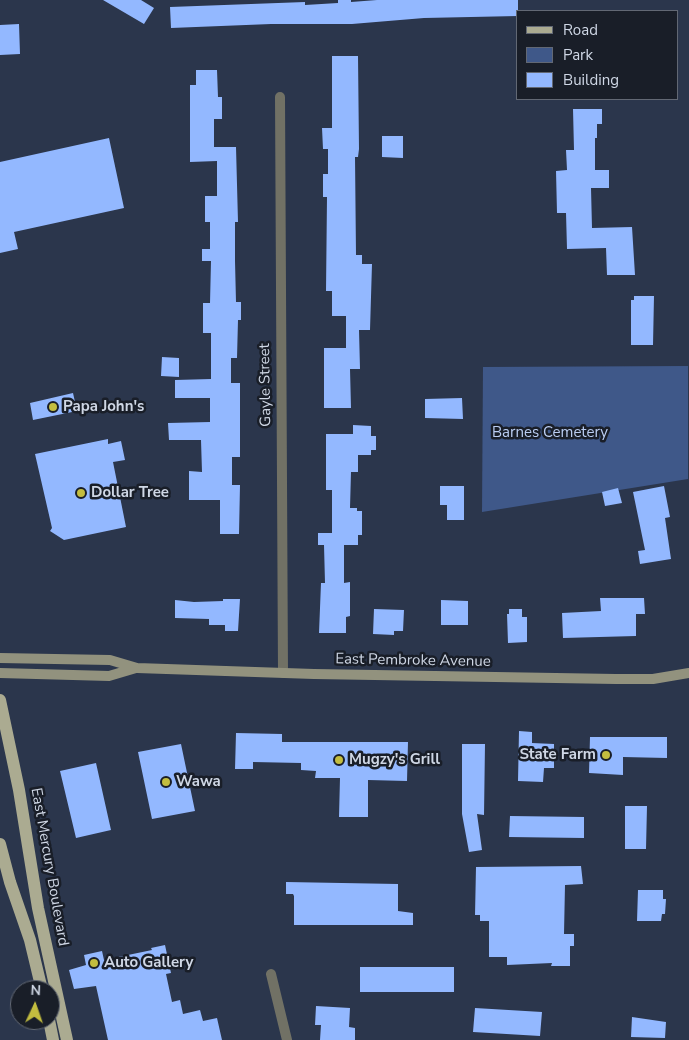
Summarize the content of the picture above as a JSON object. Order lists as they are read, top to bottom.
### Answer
{
  "streets": {
    "main road": ["East Pembroke Avenue", "East Mercury Boulevard"],
    "street": ["Gayle Street"]
  },
  "crossings": [
    ["Gayle Street", "East Pembroke Avenue"]
  ],
  "parks": ["Barnes Cemetery"],
  "places": [
    "Papa John's",
    "Dollar Tree",
    "State Farm",
    "Mugzy's Grill",
    "Wawa",
    "Auto Gallery"
  ],
  "legend": ["Road", "Park", "Building"],
  "north": "top"
}
